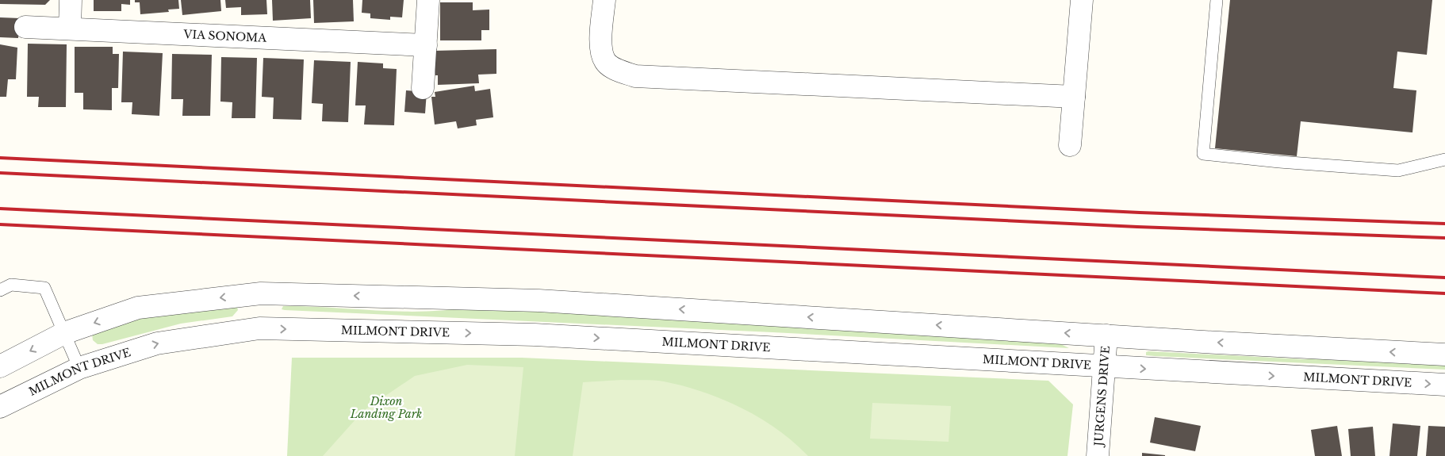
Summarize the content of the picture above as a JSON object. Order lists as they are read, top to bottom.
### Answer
{
  "streets": {
    "street": ["VIA SONOMA", "MILMONT DRIVE", "JURGENS DRIVE"]
  },
  "crossings": [
    ["MILMONT DRIVE", "JURGENS DRIVE"]
  ],
  "parks": ["Dixon Landing Park"]
}
